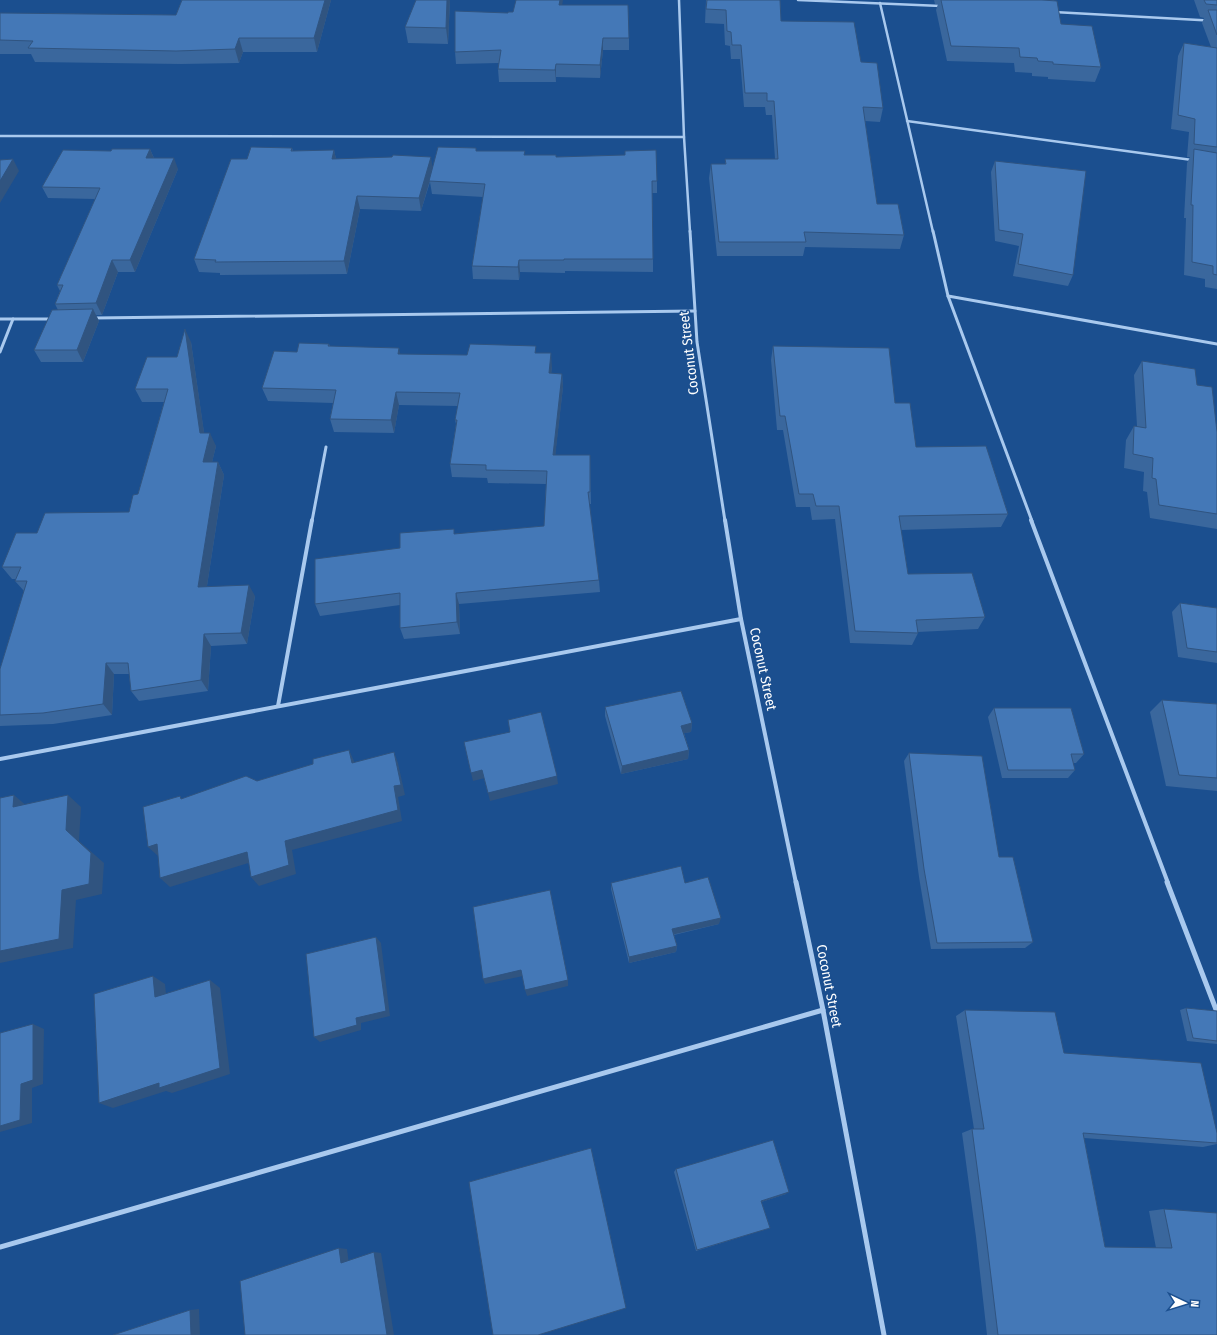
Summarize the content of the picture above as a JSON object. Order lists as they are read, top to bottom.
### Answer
{
  "streets": {
    "street": ["Coconut Street"]
  },
  "north": "right"
}
